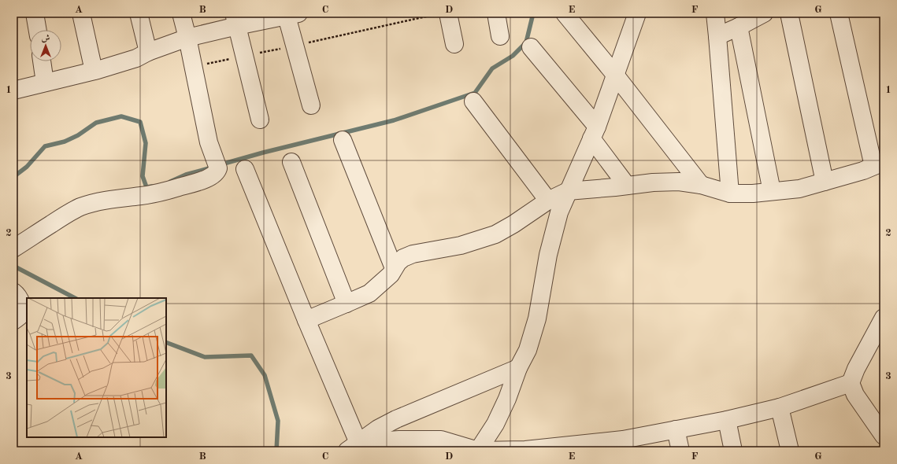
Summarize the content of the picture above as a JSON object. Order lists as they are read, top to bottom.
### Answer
{
  "north": "top",
  "grid": {
    "columns": [
      "A",
      "B",
      "C",
      "D",
      "E",
      "F",
      "G"
    ],
    "rows": ["1", "2", "3"]
  }
}
